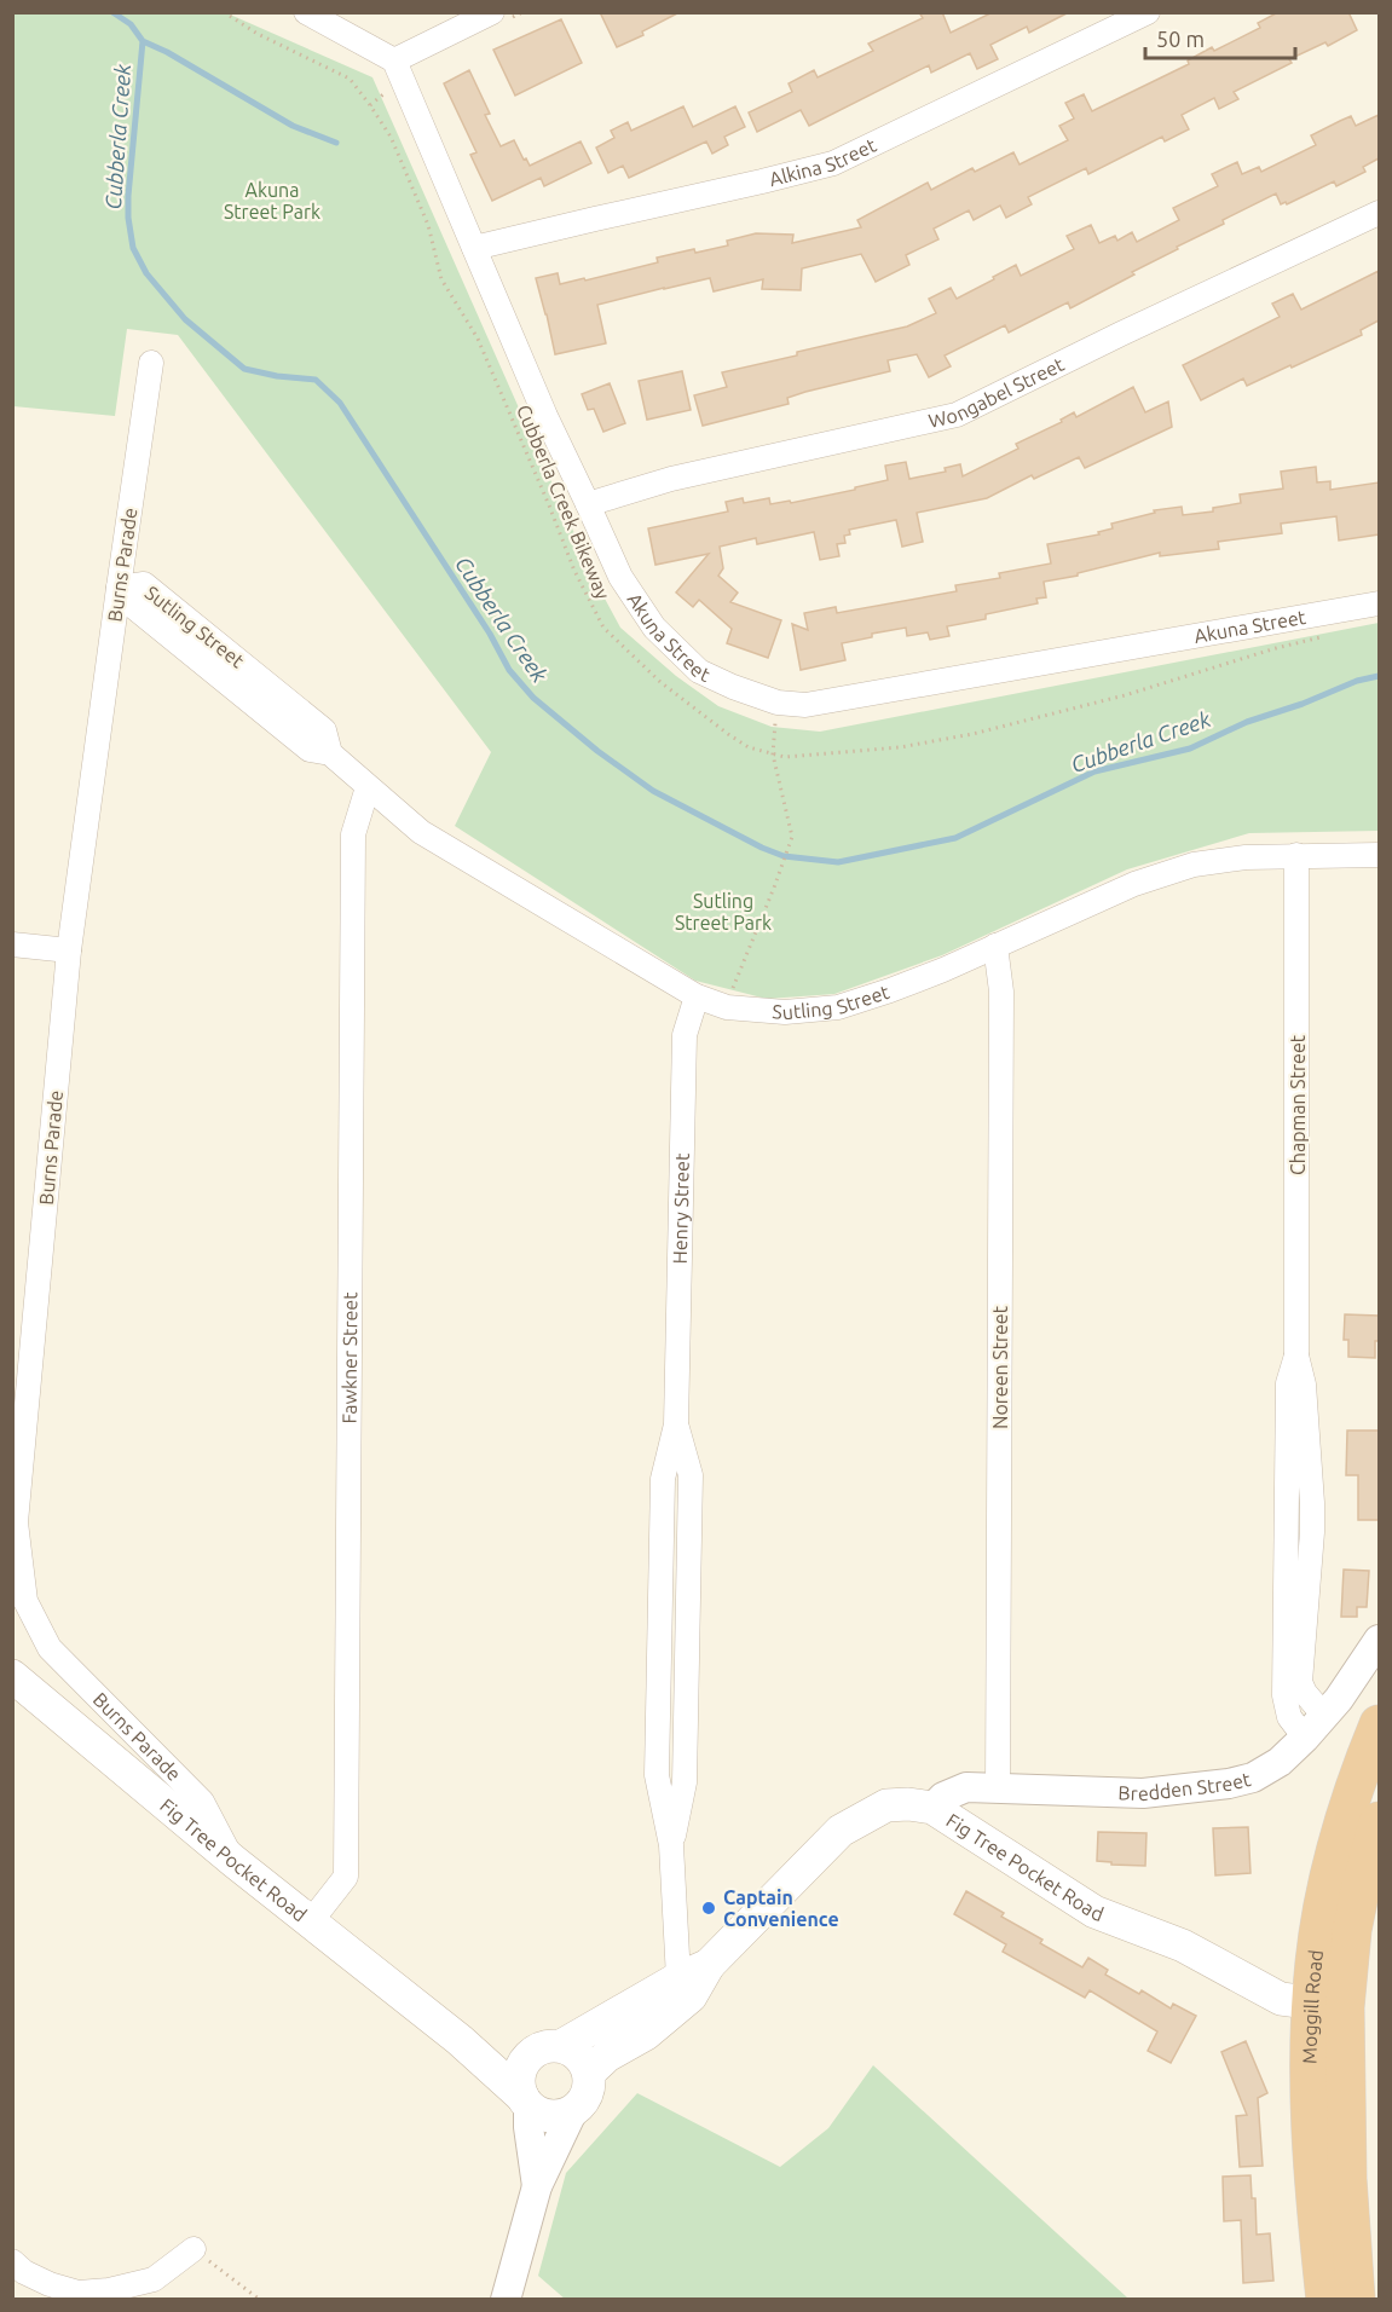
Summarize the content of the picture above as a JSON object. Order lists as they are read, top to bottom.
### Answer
{
  "streets": {
    "highway": ["Moggill Road"],
    "main road": ["Fig Tree Pocket Road"],
    "street": [
      "Alkina Street",
      "Wongabel Street",
      "Burns Parade",
      "Sutling Street",
      "Akuna Street",
      "Chapman Street",
      "Henry Street",
      "Fawkner Street",
      "Noreen Street",
      "Bredden Street"
    ],
    "path": ["Cubberla Creek Bikeway"]
  },
  "crossings": [
    ["Alkina Street", "Akuna Street"],
    ["Wongabel Street", "Akuna Street"],
    ["Burns Parade", "Sutling Street"],
    ["Burns Parade", "Fig Tree Pocket Road"],
    ["Sutling Street", "Chapman Street"],
    ["Sutling Street", "Henry Street"],
    ["Sutling Street", "Fawkner Street"],
    ["Sutling Street", "Noreen Street"],
    ["Chapman Street", "Bredden Street"],
    ["Henry Street", "Fig Tree Pocket Road"],
    ["Fawkner Street", "Fig Tree Pocket Road"],
    ["Noreen Street", "Bredden Street"],
    ["Bredden Street", "Fig Tree Pocket Road"],
    ["Fig Tree Pocket Road", "Moggill Road"]
  ],
  "water": ["Cubberla Creek"],
  "parks": ["Akuna Street Park", "Sutling Street Park"],
  "places": ["Captain Convenience"],
  "scale_bar": "50 m"
}
